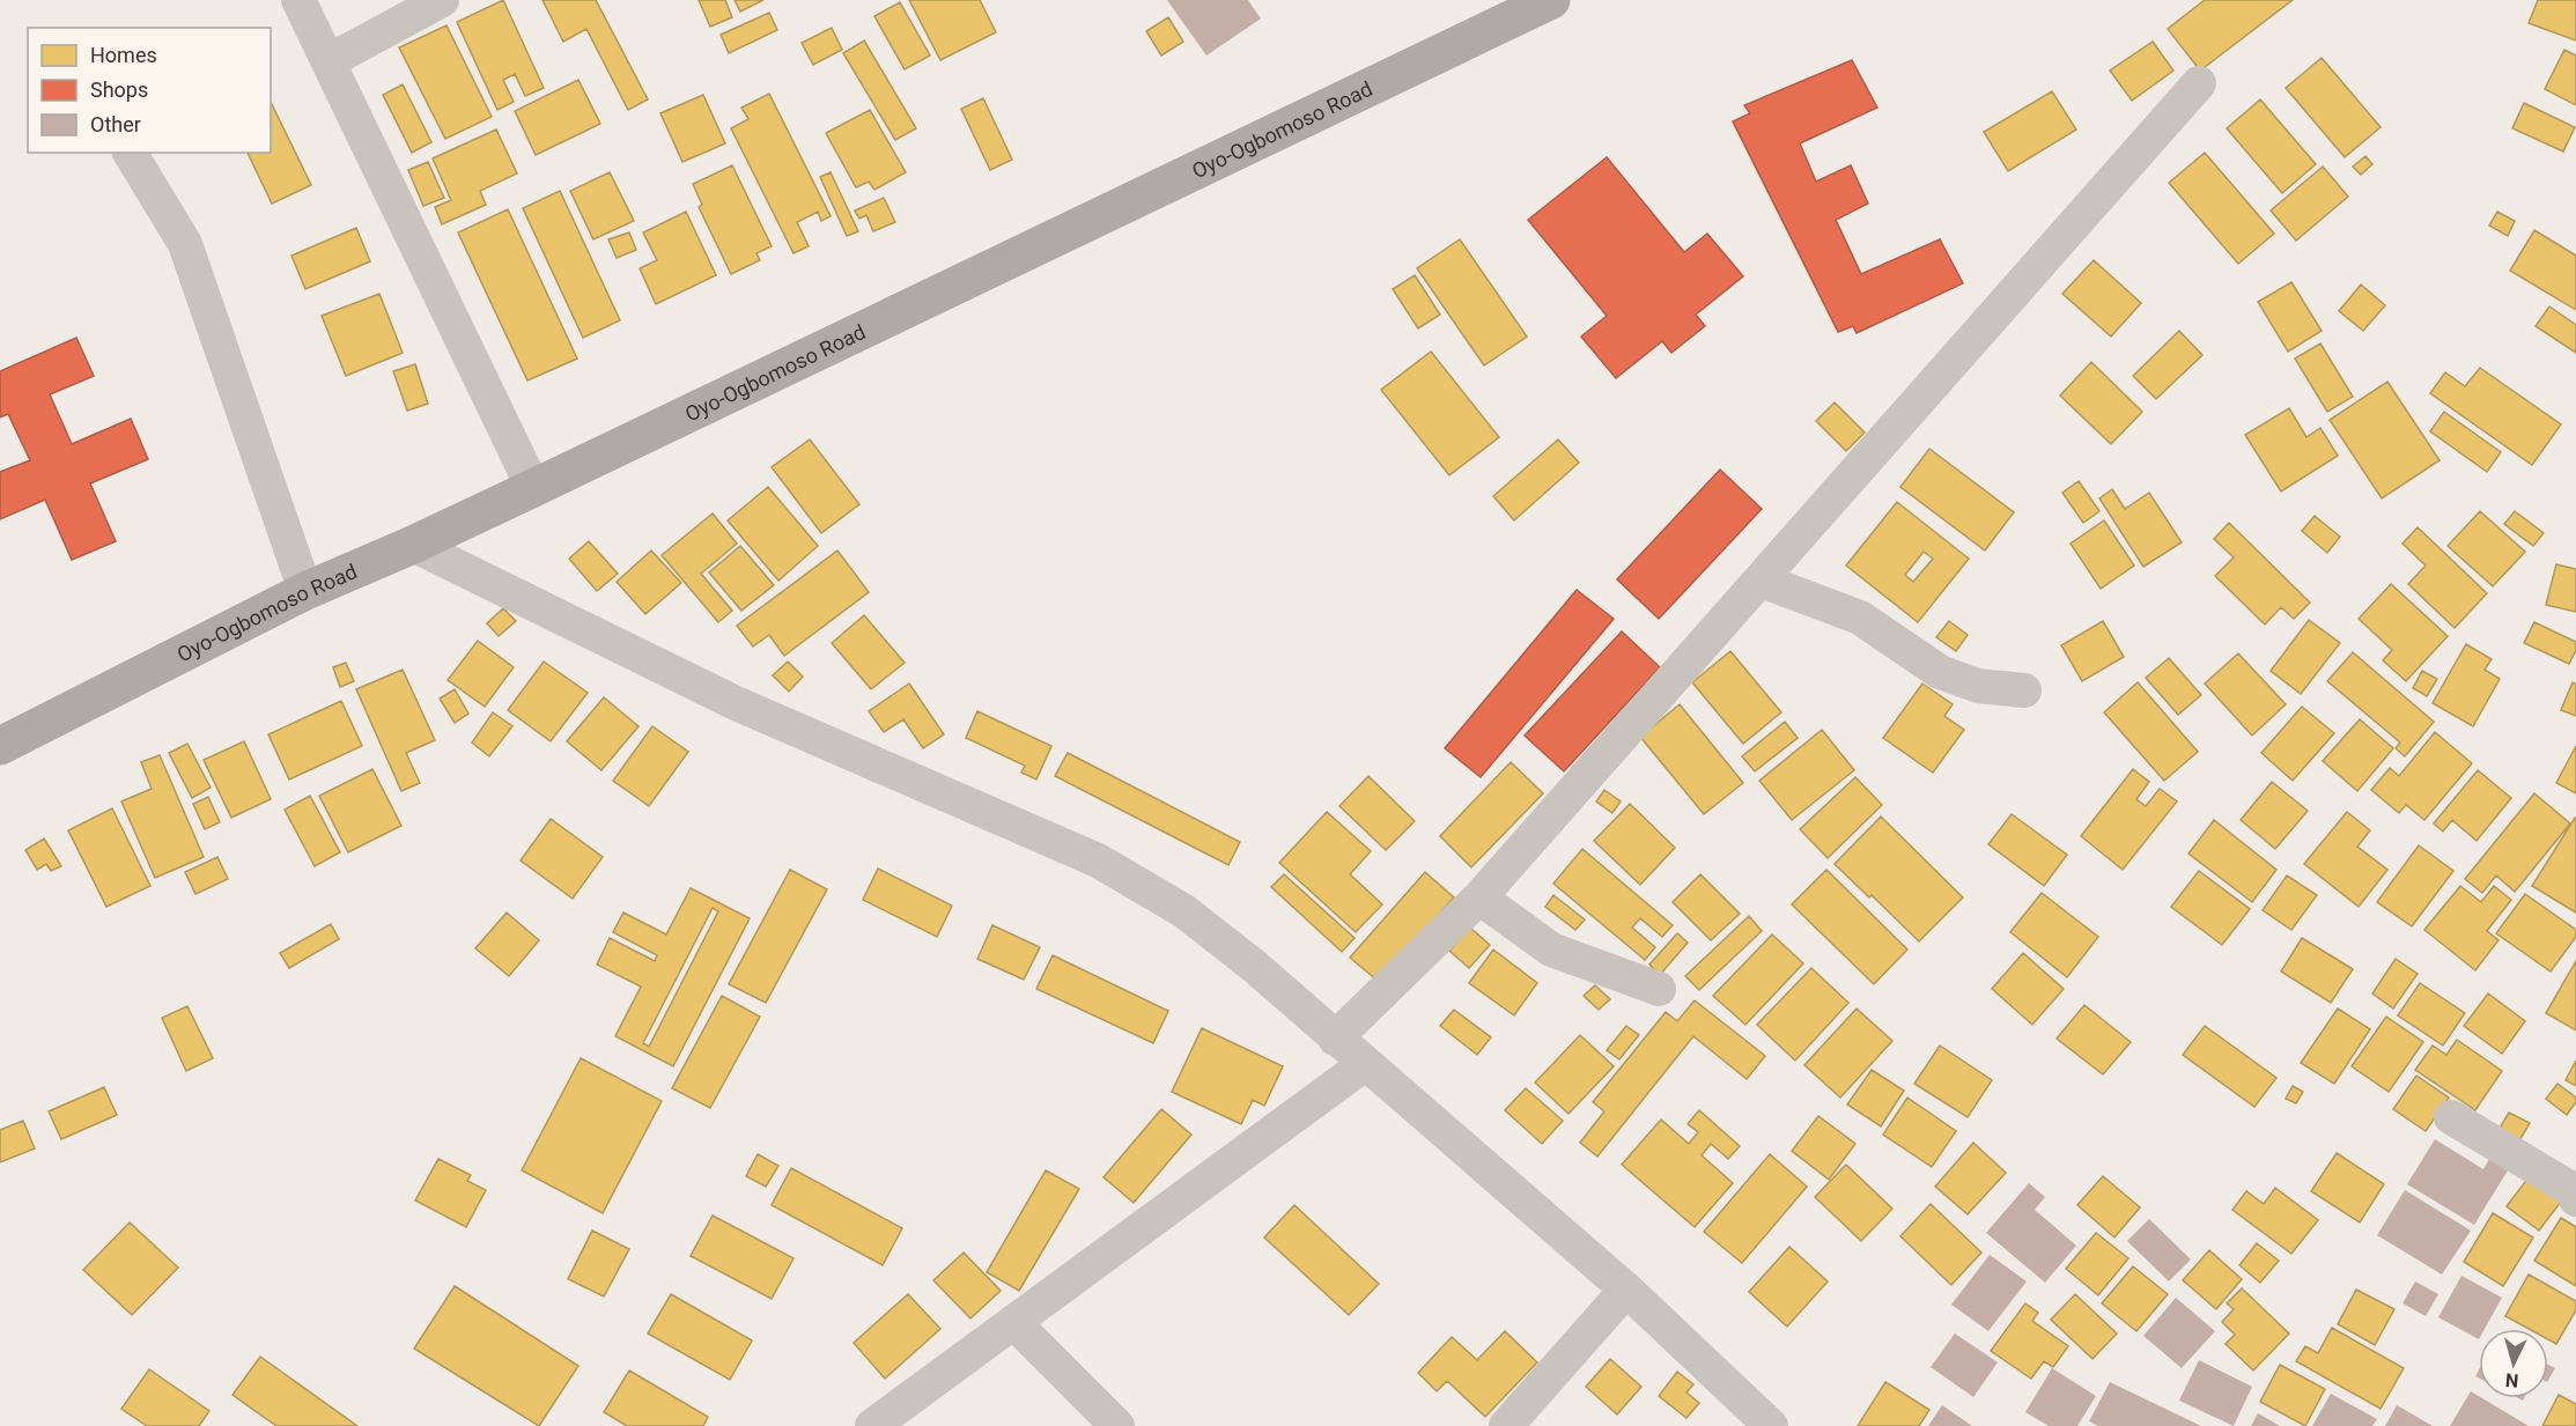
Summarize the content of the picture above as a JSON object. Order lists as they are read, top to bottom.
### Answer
{
  "streets": {
    "highway": ["Oyo-Ogbomoso Road"]
  },
  "legend": ["Homes", "Shops", "Other"],
  "north": "bottom"
}
